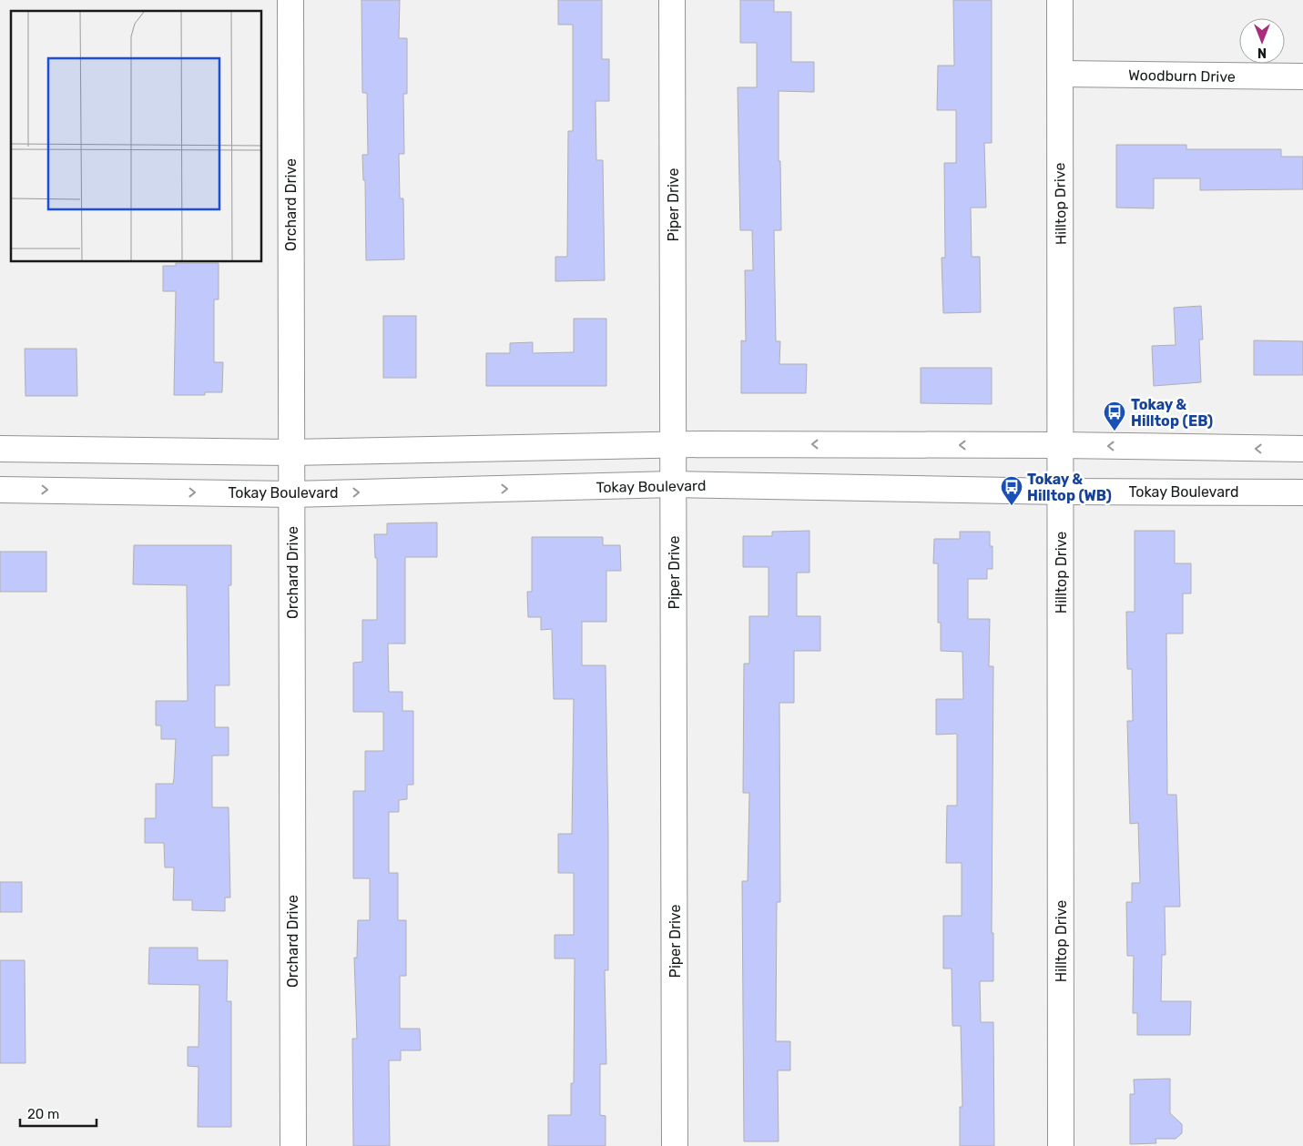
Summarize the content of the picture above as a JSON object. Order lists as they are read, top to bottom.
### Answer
{
  "streets": {
    "street": [
      "Woodburn Drive",
      "Hilltop Drive",
      "Orchard Drive",
      "Piper Drive",
      "Tokay Boulevard"
    ]
  },
  "crossings": [
    ["Woodburn Drive", "Hilltop Drive"],
    ["Hilltop Drive", "Tokay Boulevard"],
    ["Orchard Drive", "Tokay Boulevard"],
    ["Piper Drive", "Tokay Boulevard"]
  ],
  "places": {
    "bus stop": ["Tokay & Hilltop (EB)", "Tokay & Hilltop (WB)"]
  },
  "scale_bar": "20 m",
  "north": "bottom"
}
